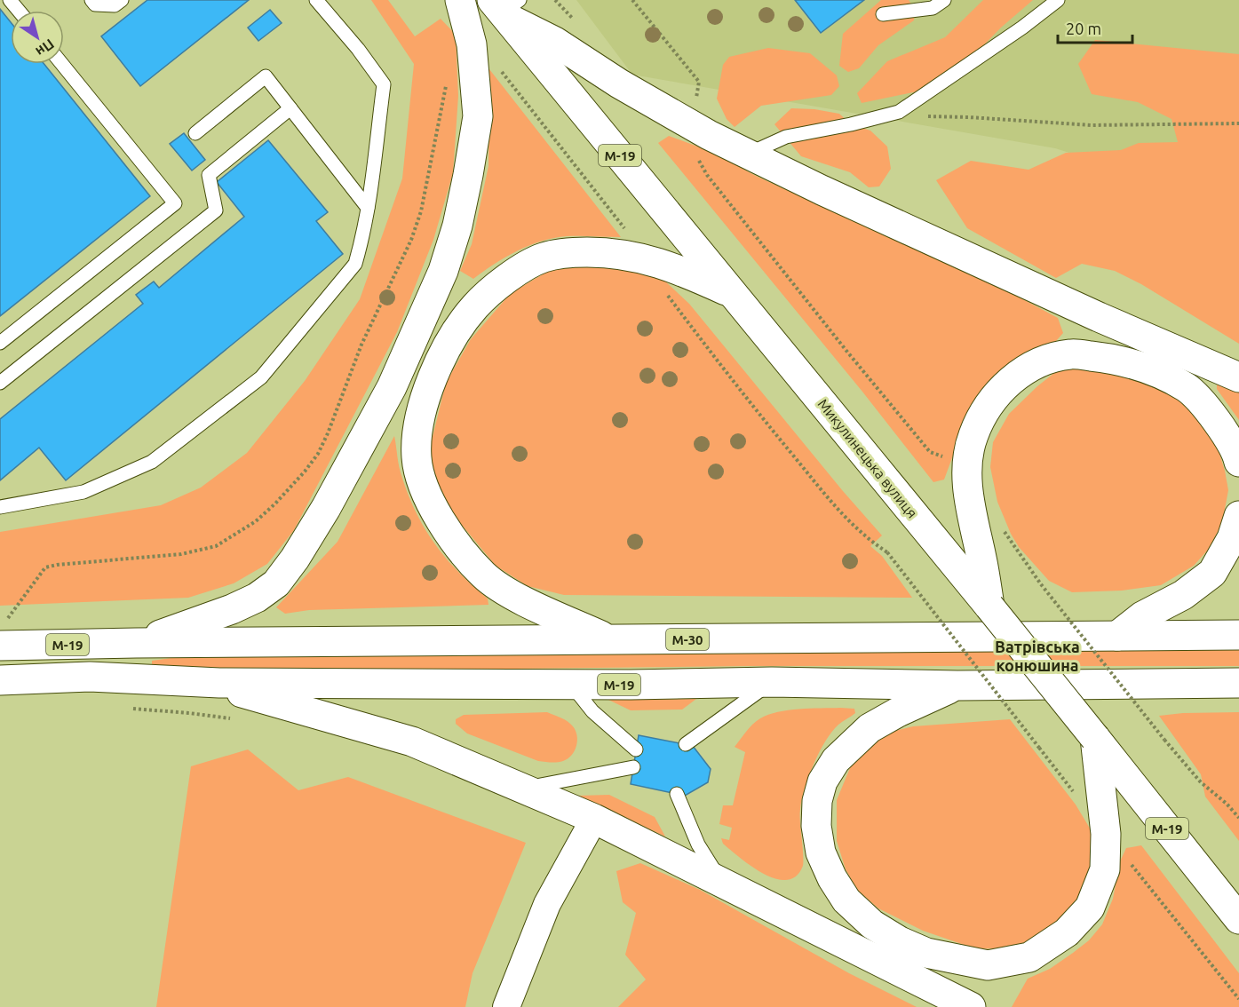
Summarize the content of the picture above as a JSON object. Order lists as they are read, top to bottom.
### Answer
{
  "streets": {
    "highway": ["М-19", "Микулинецька вулиця", "М-30"]
  },
  "crossings": [
    ["М-19", "М-30"]
  ],
  "districts": ["Ватрівська конюшина"],
  "scale_bar": "20 m",
  "north": "bottom right"
}
